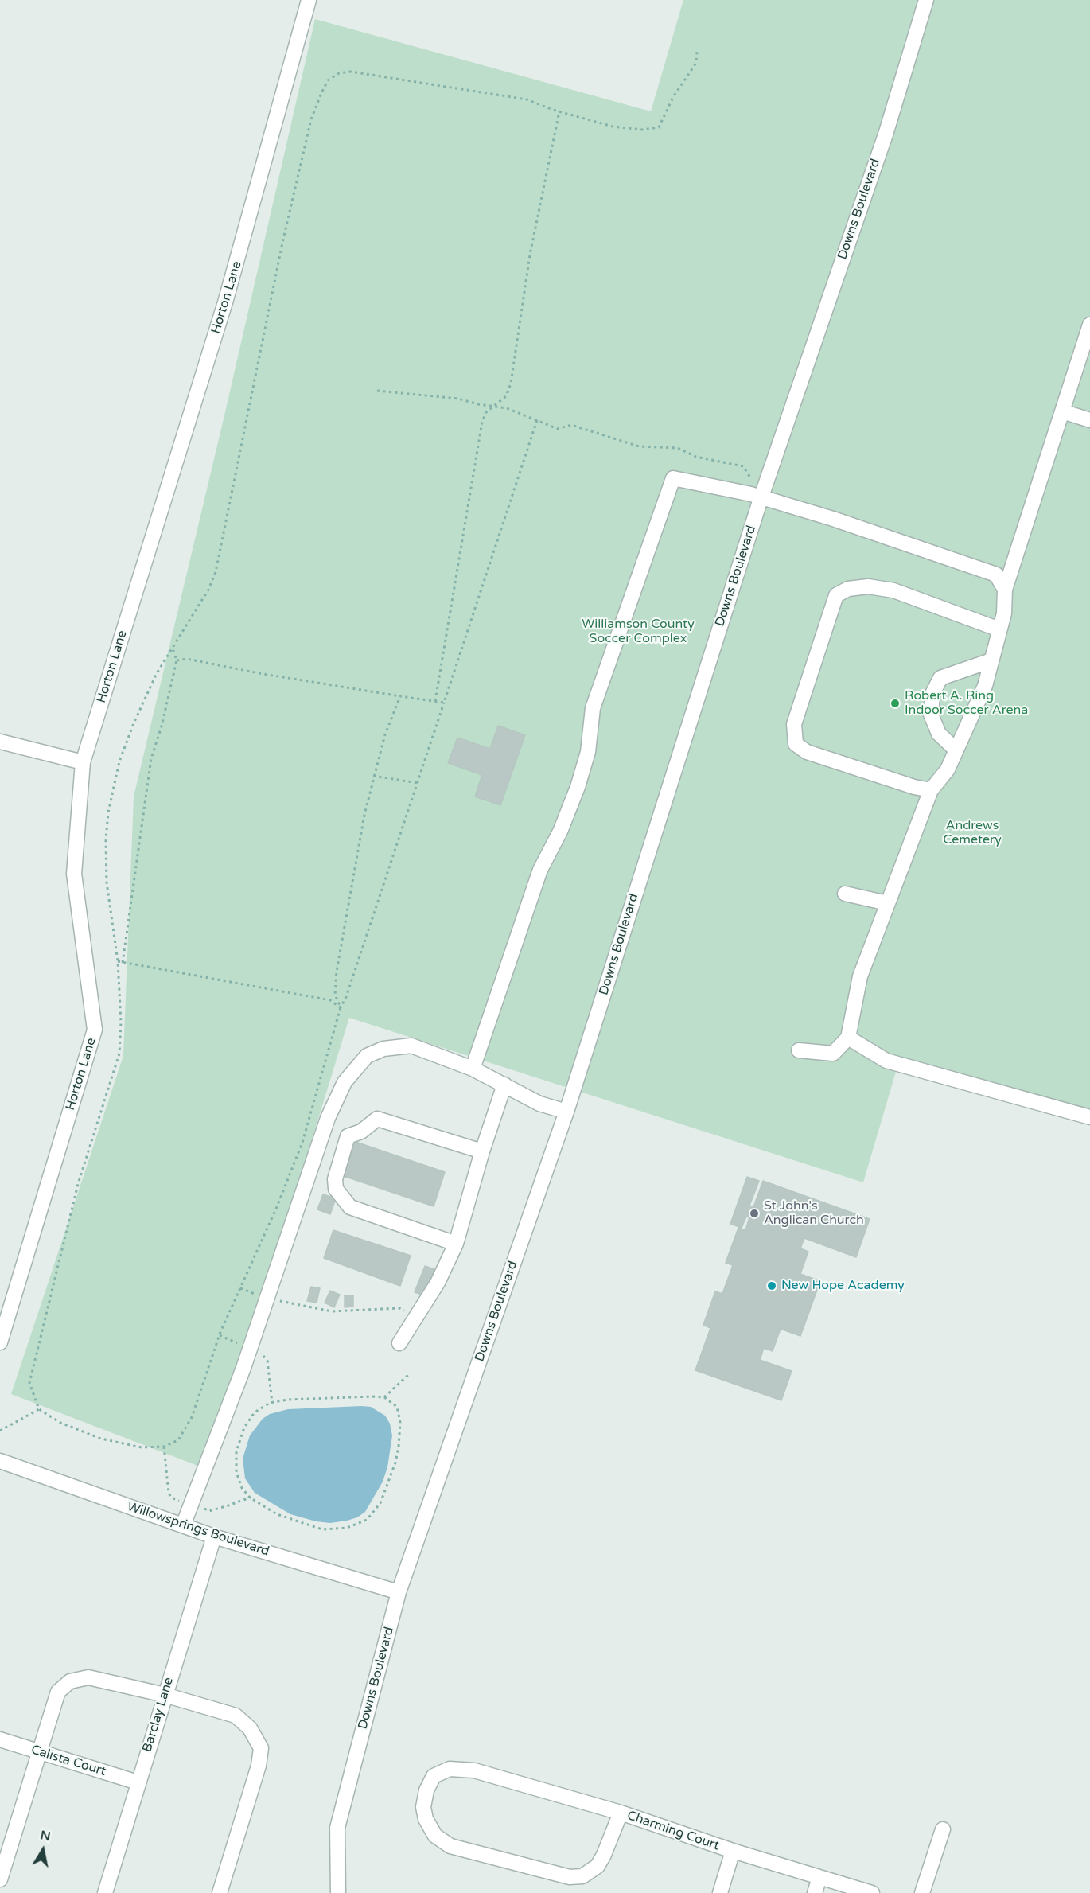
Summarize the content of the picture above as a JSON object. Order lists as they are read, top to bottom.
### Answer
{
  "streets": {
    "street": [
      "Downs Boulevard",
      "Horton Lane",
      "Willowsprings Boulevard",
      "Barclay Lane",
      "Calista Court",
      "Charming Court"
    ]
  },
  "crossings": [
    ["Downs Boulevard", "Willowsprings Boulevard"],
    ["Willowsprings Boulevard", "Barclay Lane"],
    ["Barclay Lane", "Calista Court"]
  ],
  "parks": ["Williamson County Soccer Complex", "Andrews Cemetery"],
  "places": ["Robert A. Ring Indoor Soccer Arena", "St John's Anglican Church", "New Hope Academy"],
  "north": "top"
}
